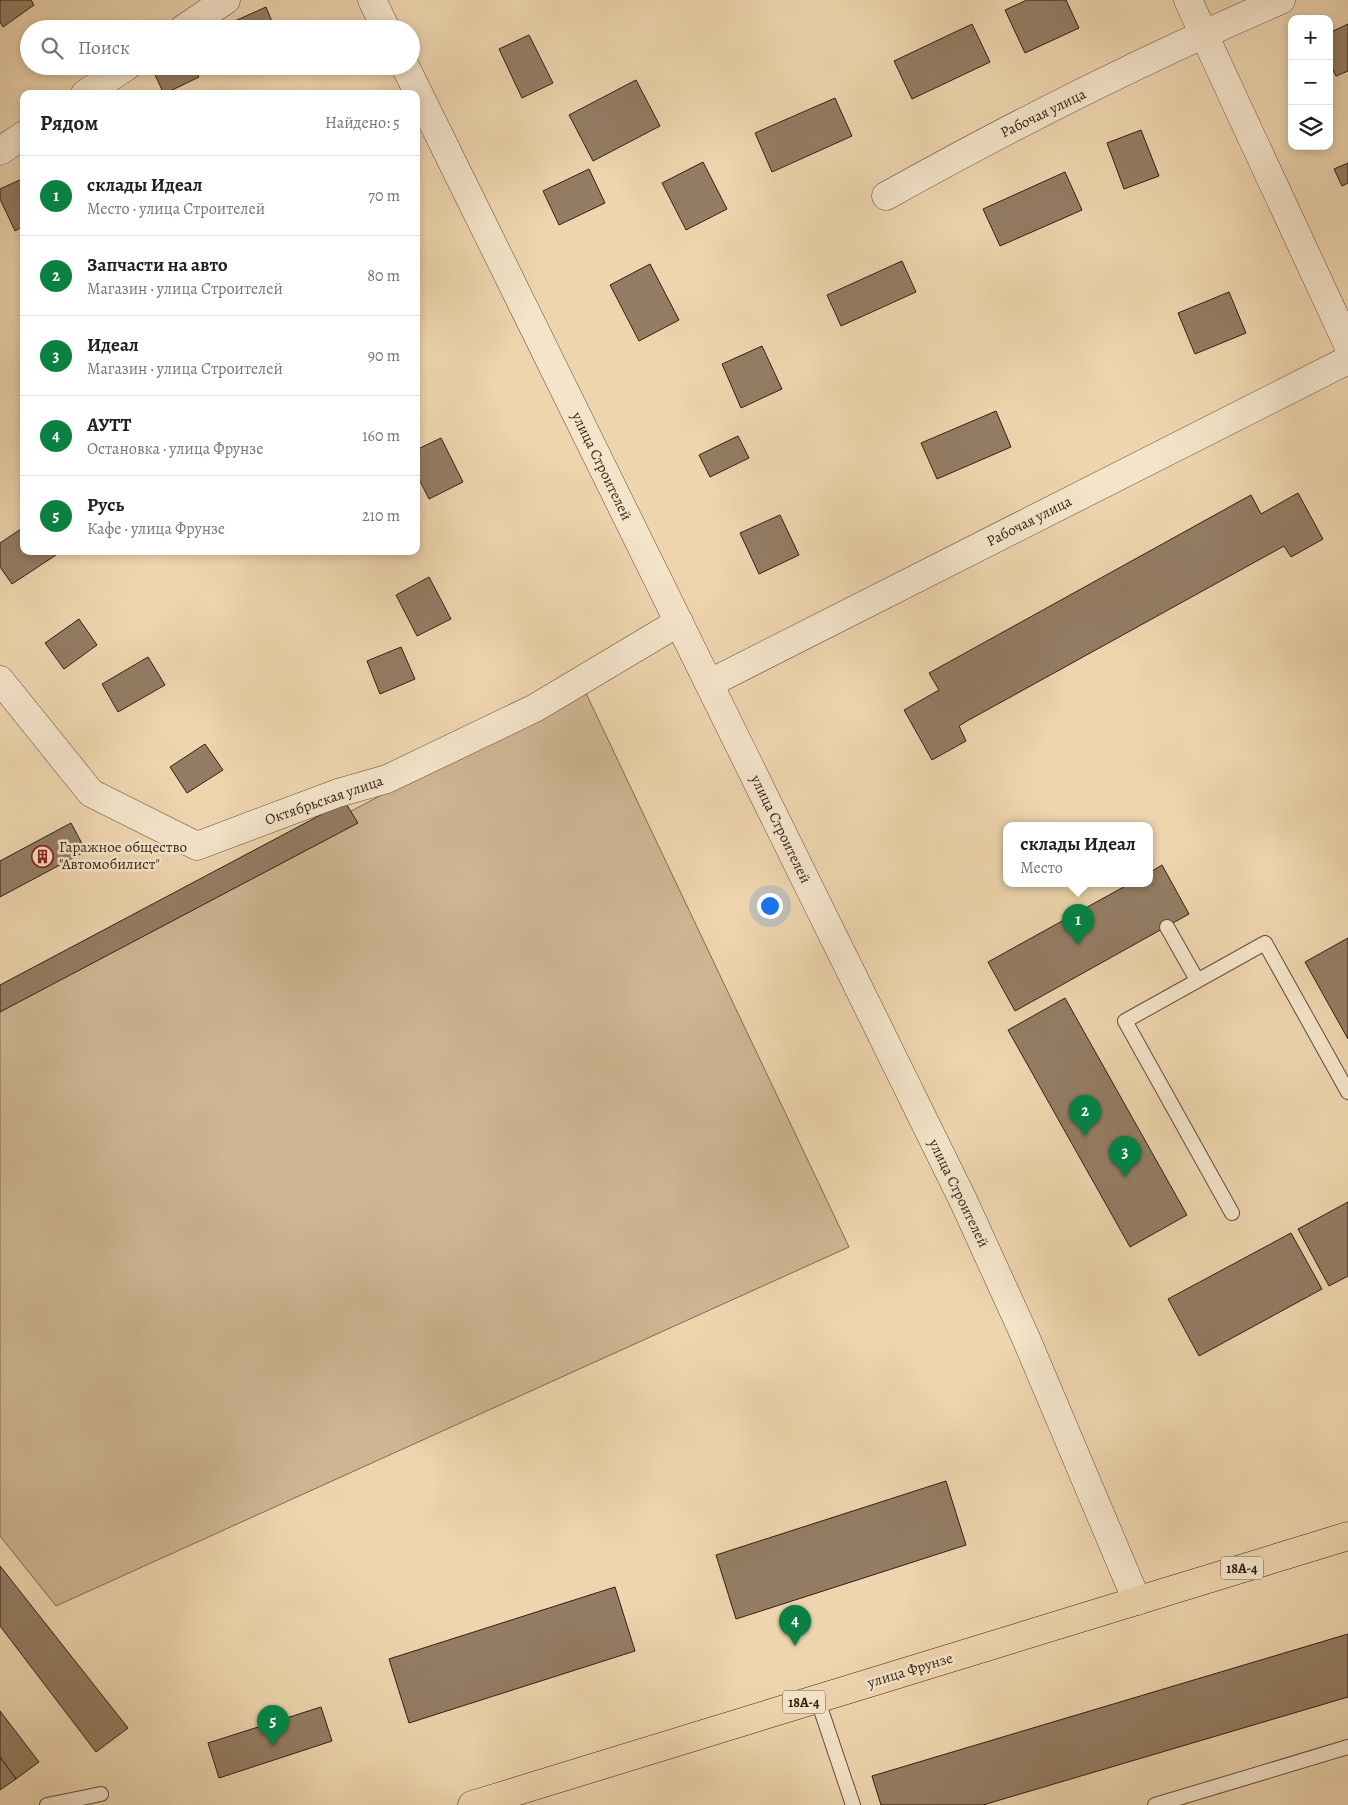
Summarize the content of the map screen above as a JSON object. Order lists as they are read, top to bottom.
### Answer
{
  "streets": {
    "main road": ["18А-4", "улица Фрунзе"],
    "street": ["Рабочая улица", "улица Строителей", "Октябрьская улица"]
  },
  "crossings": [
    ["Рабочая улица", "улица Строителей"],
    ["улица Строителей", "Октябрьская улица"],
    ["улица Строителей", "улица Фрунзе"]
  ],
  "places": {
    "building": ["Гаражное общество \"Автомобилист\""]
  },
  "page": {
    "map_buttons": ["+", "−"],
    "search": "Поиск",
    "heading": ["Рядом", "Найдено: 5"],
    "list": [
      {
        "mark": "1",
        "name": "склады Идеал",
        "note": "Место · улица Строителей",
        "value": "70 m"
      },
      {
        "mark": "2",
        "name": "Запчасти на авто",
        "note": "Магазин · улица Строителей",
        "value": "80 m"
      },
      {
        "mark": "3",
        "name": "Идеал",
        "note": "Магазин · улица Строителей",
        "value": "90 m"
      },
      {
        "mark": "4",
        "name": "АУТТ",
        "note": "Остановка · улица Фрунзе",
        "value": "160 m"
      },
      {
        "mark": "5",
        "name": "Русь",
        "note": "Кафе · улица Фрунзе",
        "value": "210 m"
      }
    ],
    "popup": ["склады Идеал", "Место"],
    "pins": [
      "1",
      "2",
      "3",
      "4",
      "5"
    ]
  }
}
